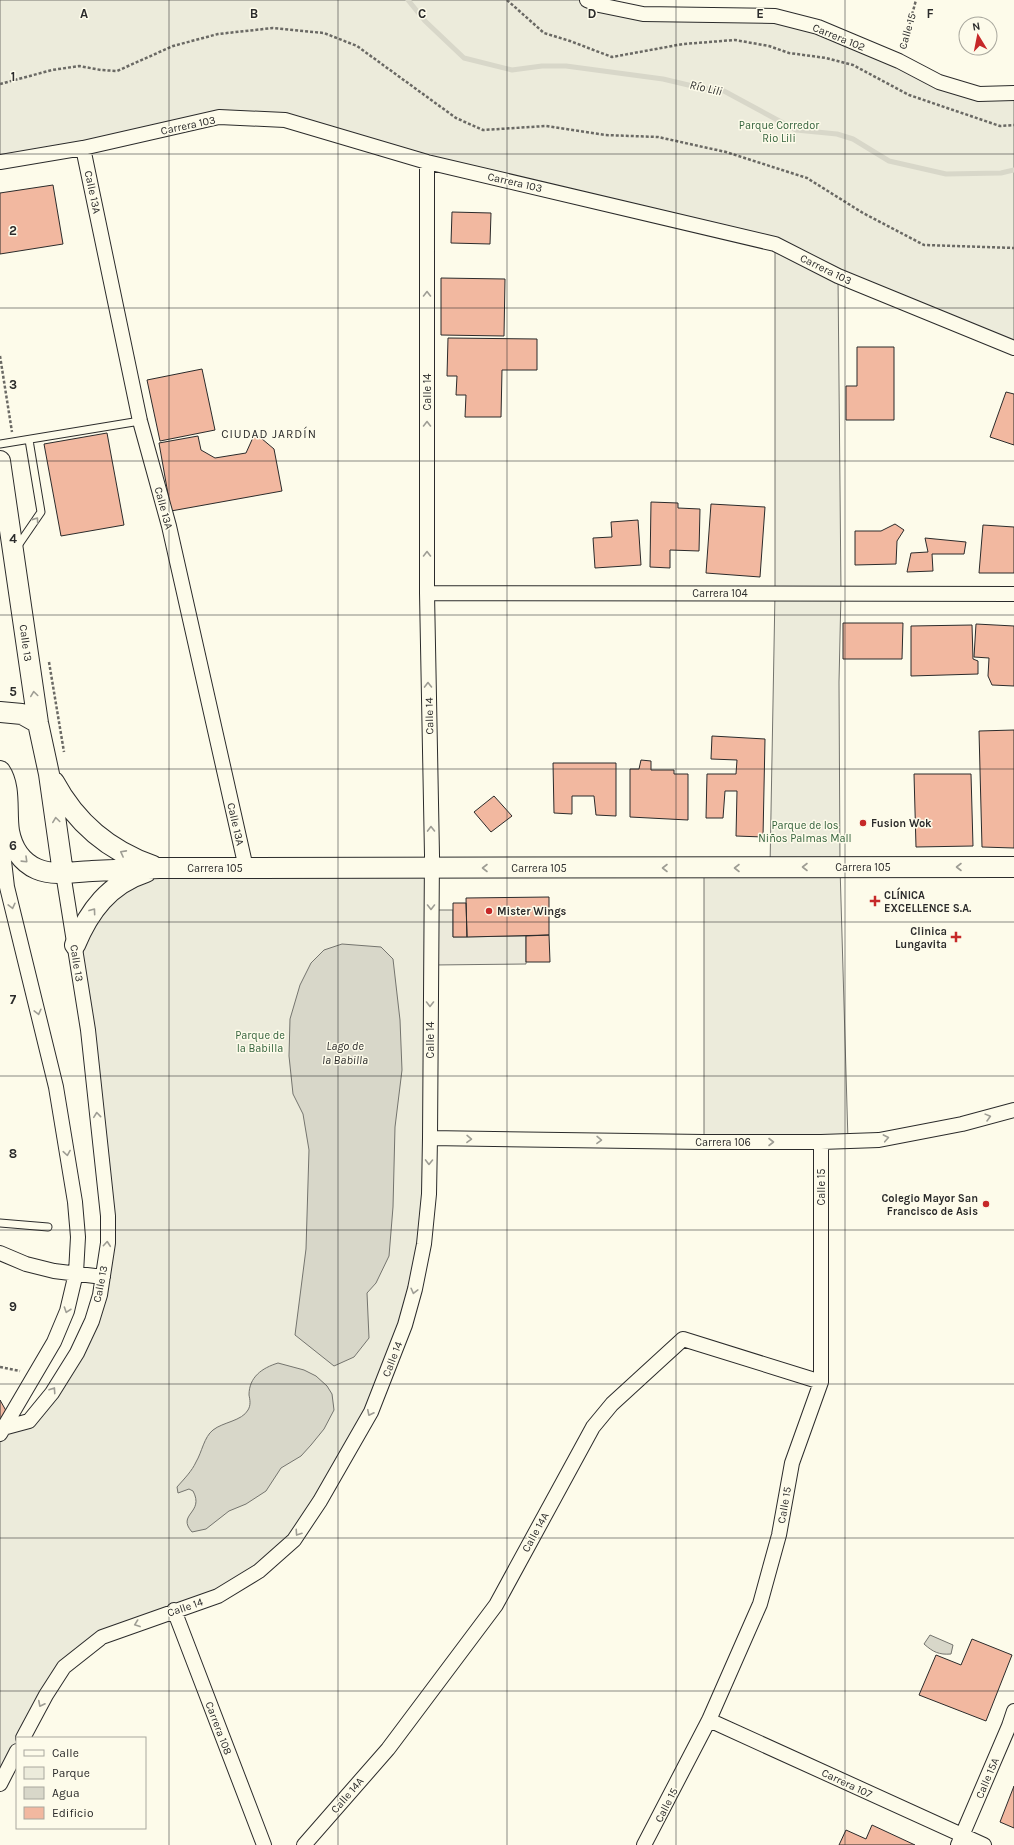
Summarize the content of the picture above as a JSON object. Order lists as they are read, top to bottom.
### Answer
{
  "streets": {
    "main road": ["Calle 13", "Carrera 105"],
    "street": [
      "Calle 15",
      "Carrera 102",
      "Carrera 103",
      "Calle 13A",
      "Calle 14",
      "Carrera 104",
      "Carrera 106",
      "Calle 14A",
      "Carrera 108",
      "Calle 15A",
      "Carrera 107"
    ]
  },
  "crossings": [
    ["Calle 15", "Carrera 102"],
    ["Calle 15", "Carrera 106"],
    ["Calle 15", "Calle 14A"],
    ["Calle 15", "Carrera 107"],
    ["Carrera 103", "Calle 13A"],
    ["Carrera 103", "Calle 14"],
    ["Calle 13A", "Carrera 105"],
    ["Calle 14", "Carrera 104"],
    ["Calle 14", "Carrera 105"],
    ["Calle 14", "Carrera 106"],
    ["Calle 14", "Carrera 108"],
    ["Calle 13", "Carrera 105"],
    ["Calle 15A", "Carrera 107"]
  ],
  "one_way": ["Carrera 106"],
  "districts": ["CIUDAD JARDÍN"],
  "water": ["Río Lili", "Lago de la Babilla"],
  "parks": ["Parque Corredor Rio Lili", "Parque de los Niños Palmas Mall", "Parque de la Babilla"],
  "places": {
    "other": ["Fusion Wok", "Mister Wings", "Colegio Mayor San Francisco de Asis"],
    "health": ["CLÍNICA EXCELLENCE S.A.", "Clinica Lungavita"]
  },
  "legend": [
    "Calle",
    "Parque",
    "Agua",
    "Edificio"
  ],
  "north": "top",
  "grid": {
    "columns": [
      "A",
      "B",
      "C",
      "D",
      "E",
      "F"
    ],
    "rows": [
      "1",
      "2",
      "3",
      "4",
      "5",
      "6",
      "7",
      "8",
      "9"
    ]
  }
}
